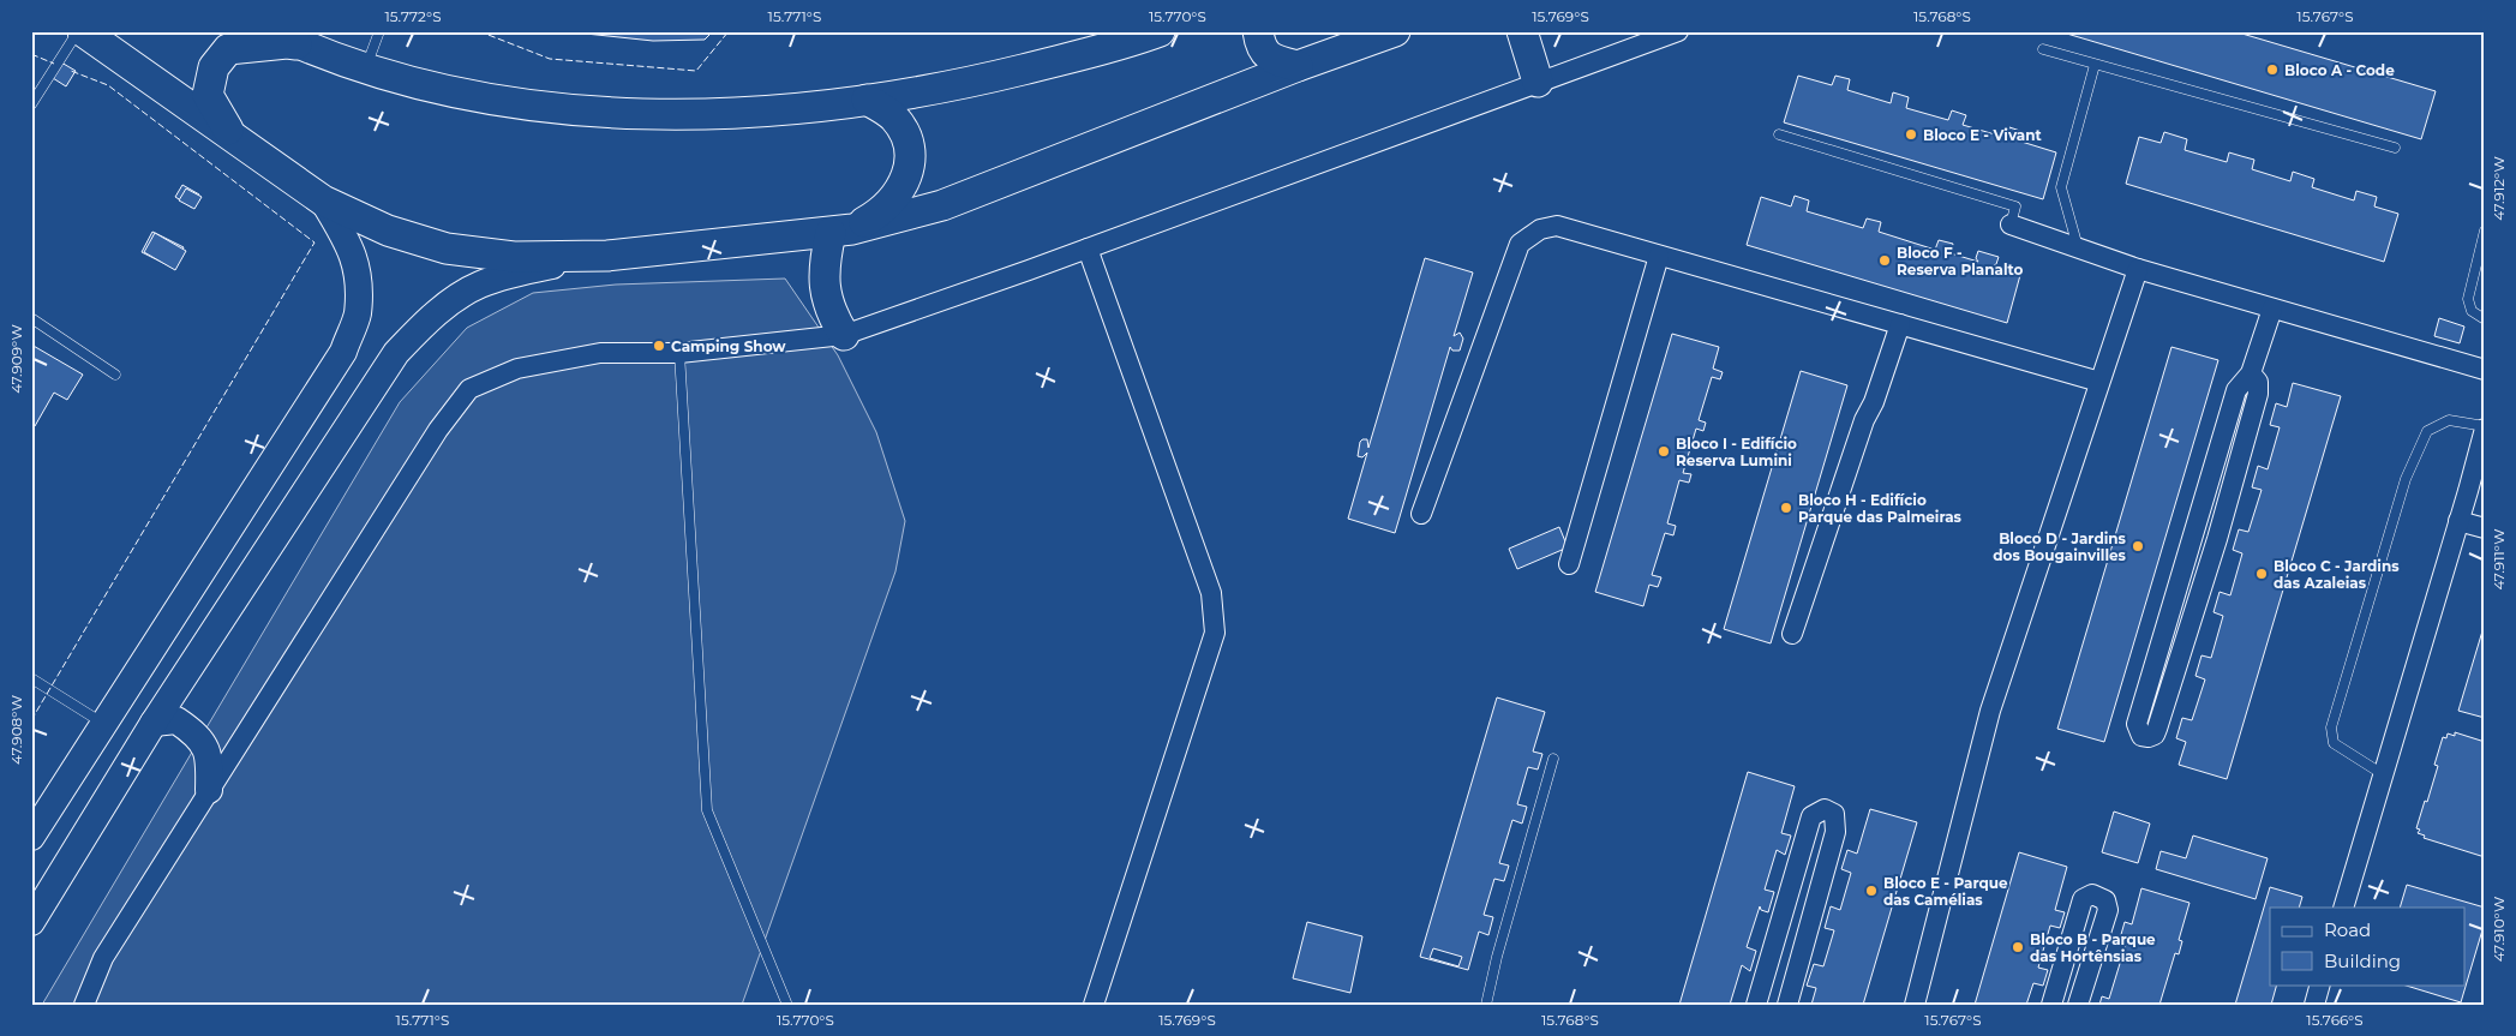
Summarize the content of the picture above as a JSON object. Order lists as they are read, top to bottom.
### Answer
{
  "places": [
    "Bloco A - Code",
    "Bloco E - Vivant",
    "Bloco F - Reserva Planalto",
    "Camping Show",
    "Bloco I - Edifício Reserva Lumini",
    "Bloco H - Edifício Parque das Palmeiras",
    "Bloco D - Jardins dos Bougainvilles",
    "Bloco C - Jardins das Azaleias",
    "Bloco E - Parque das Camélias",
    "Bloco B - Parque das Hortênsias"
  ],
  "legend": ["Road", "Building"],
  "coordinates": [
    "15.772°S",
    "15.771°S",
    "15.770°S",
    "15.769°S",
    "15.768°S",
    "15.767°S",
    "47.912°W",
    "47.909°W",
    "47.911°W",
    "47.908°W",
    "47.910°W",
    "15.766°S"
  ]
}
